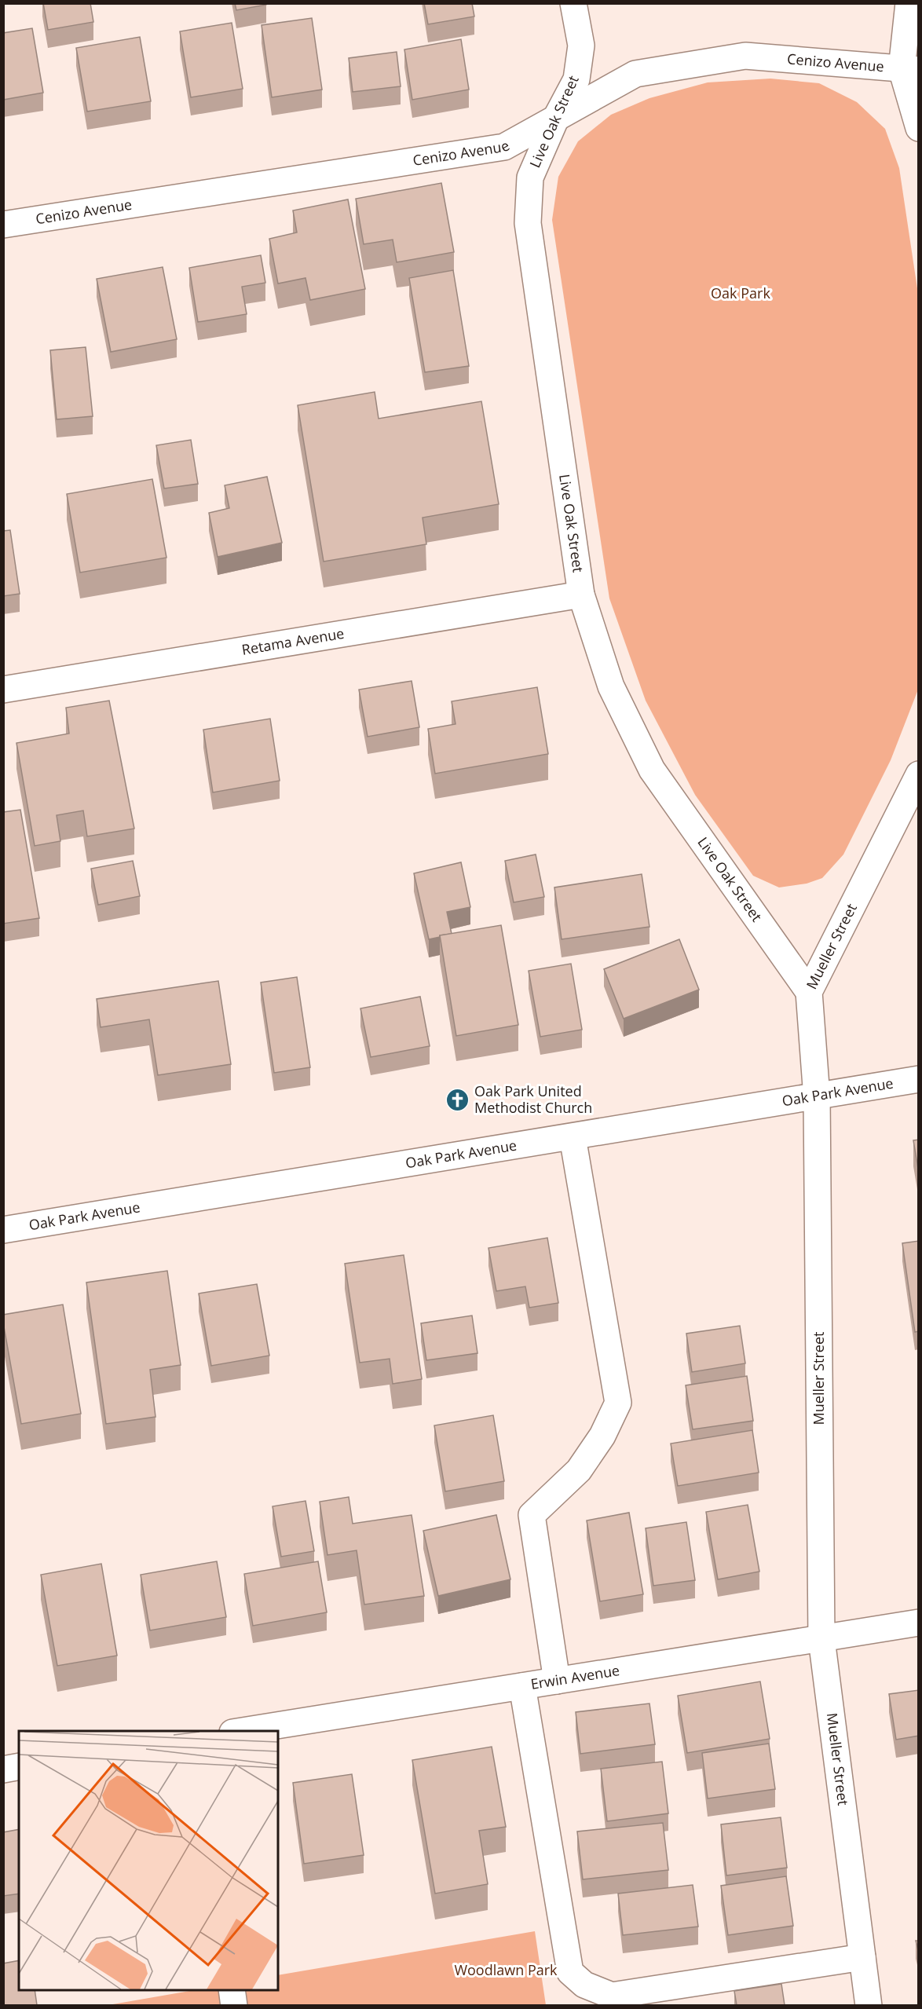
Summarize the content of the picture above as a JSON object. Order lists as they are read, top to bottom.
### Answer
{
  "streets": {
    "street": [
      "Cenizo Avenue",
      "Live Oak Street",
      "Retama Avenue",
      "Mueller Street",
      "Oak Park Avenue",
      "Erwin Avenue"
    ]
  },
  "crossings": [
    ["Cenizo Avenue", "Live Oak Street"],
    ["Live Oak Street", "Retama Avenue"],
    ["Live Oak Street", "Mueller Street"],
    ["Mueller Street", "Oak Park Avenue"],
    ["Mueller Street", "Erwin Avenue"]
  ],
  "parks": ["Oak Park", "Woodlawn Park"],
  "places": {
    "church": ["Oak Park United Methodist Church"]
  }
}
